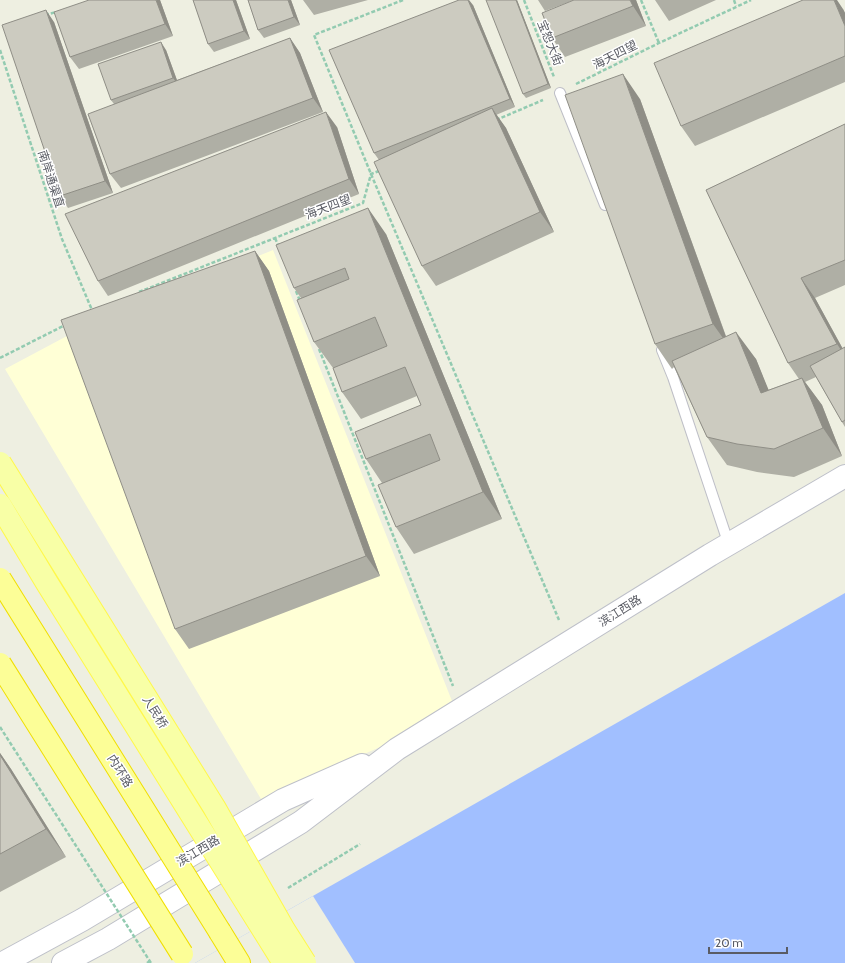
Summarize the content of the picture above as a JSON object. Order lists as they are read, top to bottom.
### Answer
{
  "streets": {
    "highway": ["内环路"],
    "main road": ["滨江西路", "人民桥"],
    "path": ["宝恕大街", "海天四望", "南岸通渠直"]
  },
  "crossings": [
    ["宝恕大街", "海天四望"]
  ],
  "scale_bar": "20 m"
}
